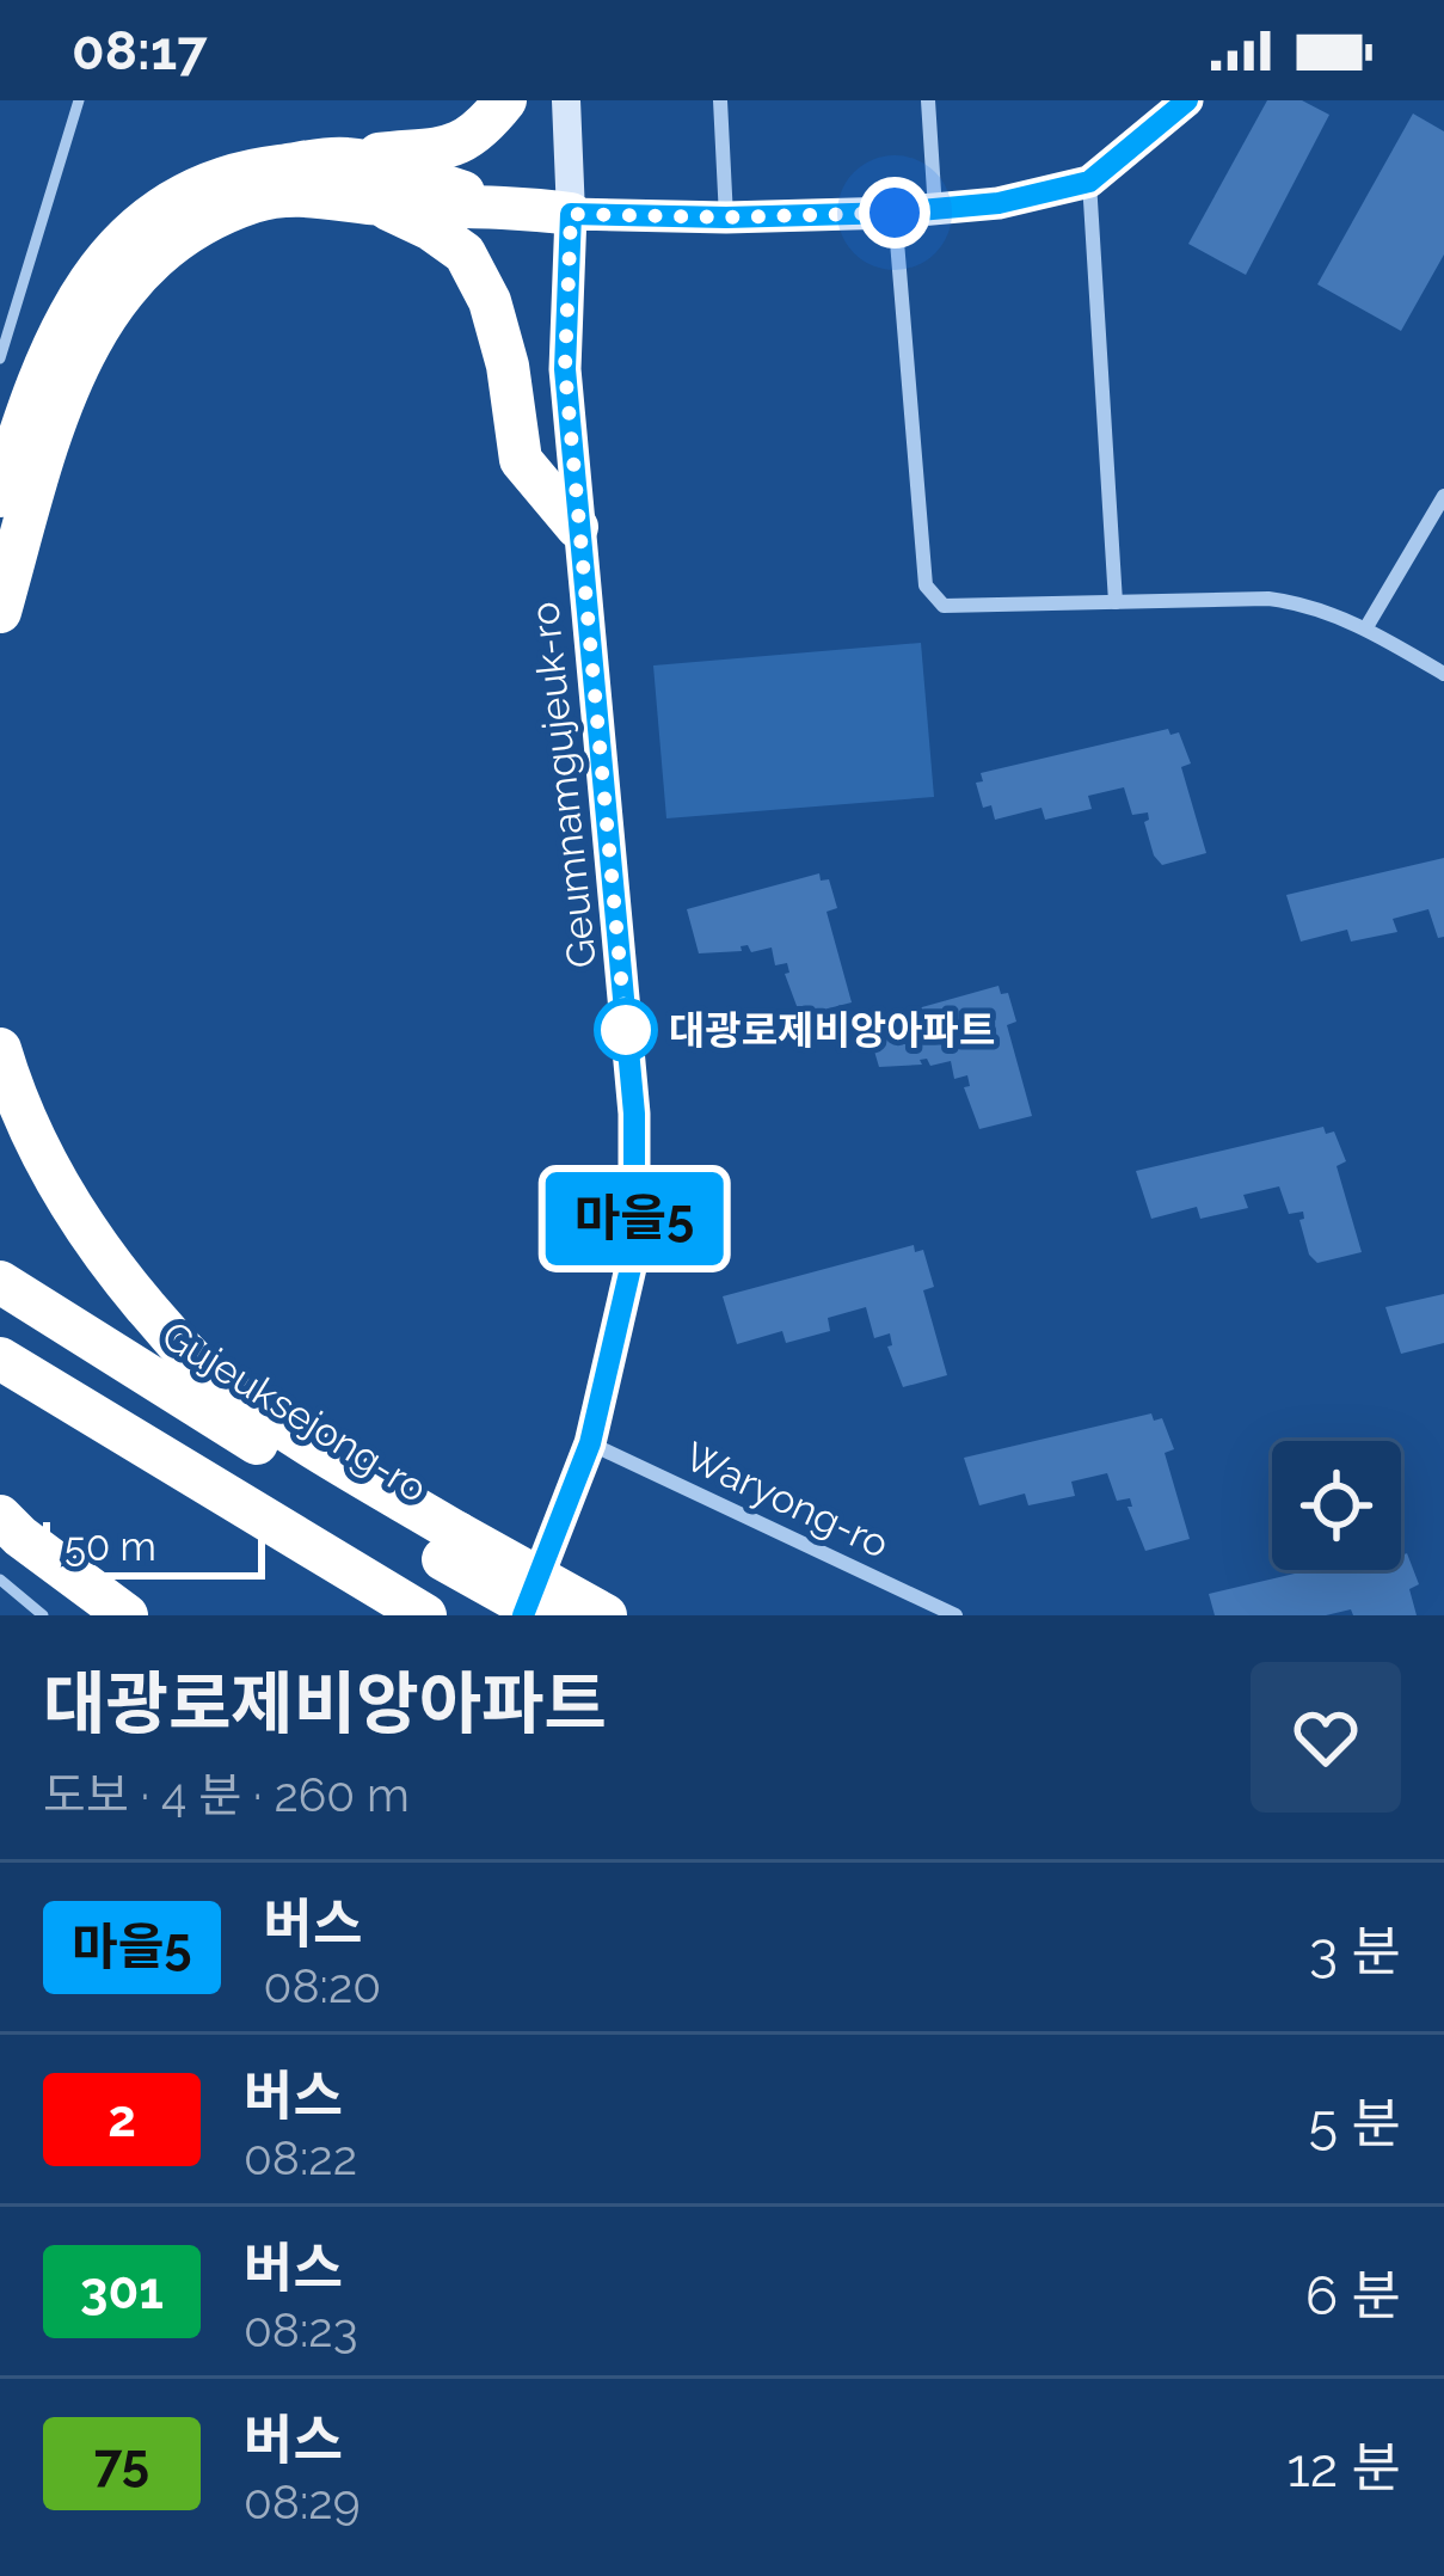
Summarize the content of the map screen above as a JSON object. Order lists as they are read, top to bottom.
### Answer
{
  "streets": {
    "highway": ["Gujeuksejong-ro"],
    "main road": ["Geumnamgujeuk-ro"],
    "street": ["Waryong-ro"]
  },
  "crossings": [
    ["Geumnamgujeuk-ro", "Waryong-ro"]
  ],
  "places": ["대광로제비앙아파트"],
  "lines": ["bus line 마을5"],
  "scale_bar": "50 m",
  "page": {
    "status": "08:17",
    "on_map": "마을5",
    "scale": "50 m",
    "heading": ["대광로제비앙아파트", "도보 · 4 분 · 260 m"],
    "list": [
      {
        "mark": "마을5",
        "name": "버스",
        "note": "08:20",
        "value": "3 분"
      },
      {
        "mark": "2",
        "name": "버스",
        "note": "08:22",
        "value": "5 분"
      },
      {
        "mark": "301",
        "name": "버스",
        "note": "08:23",
        "value": "6 분"
      },
      {
        "mark": "75",
        "name": "버스",
        "note": "08:29",
        "value": "12 분"
      }
    ]
  }
}
